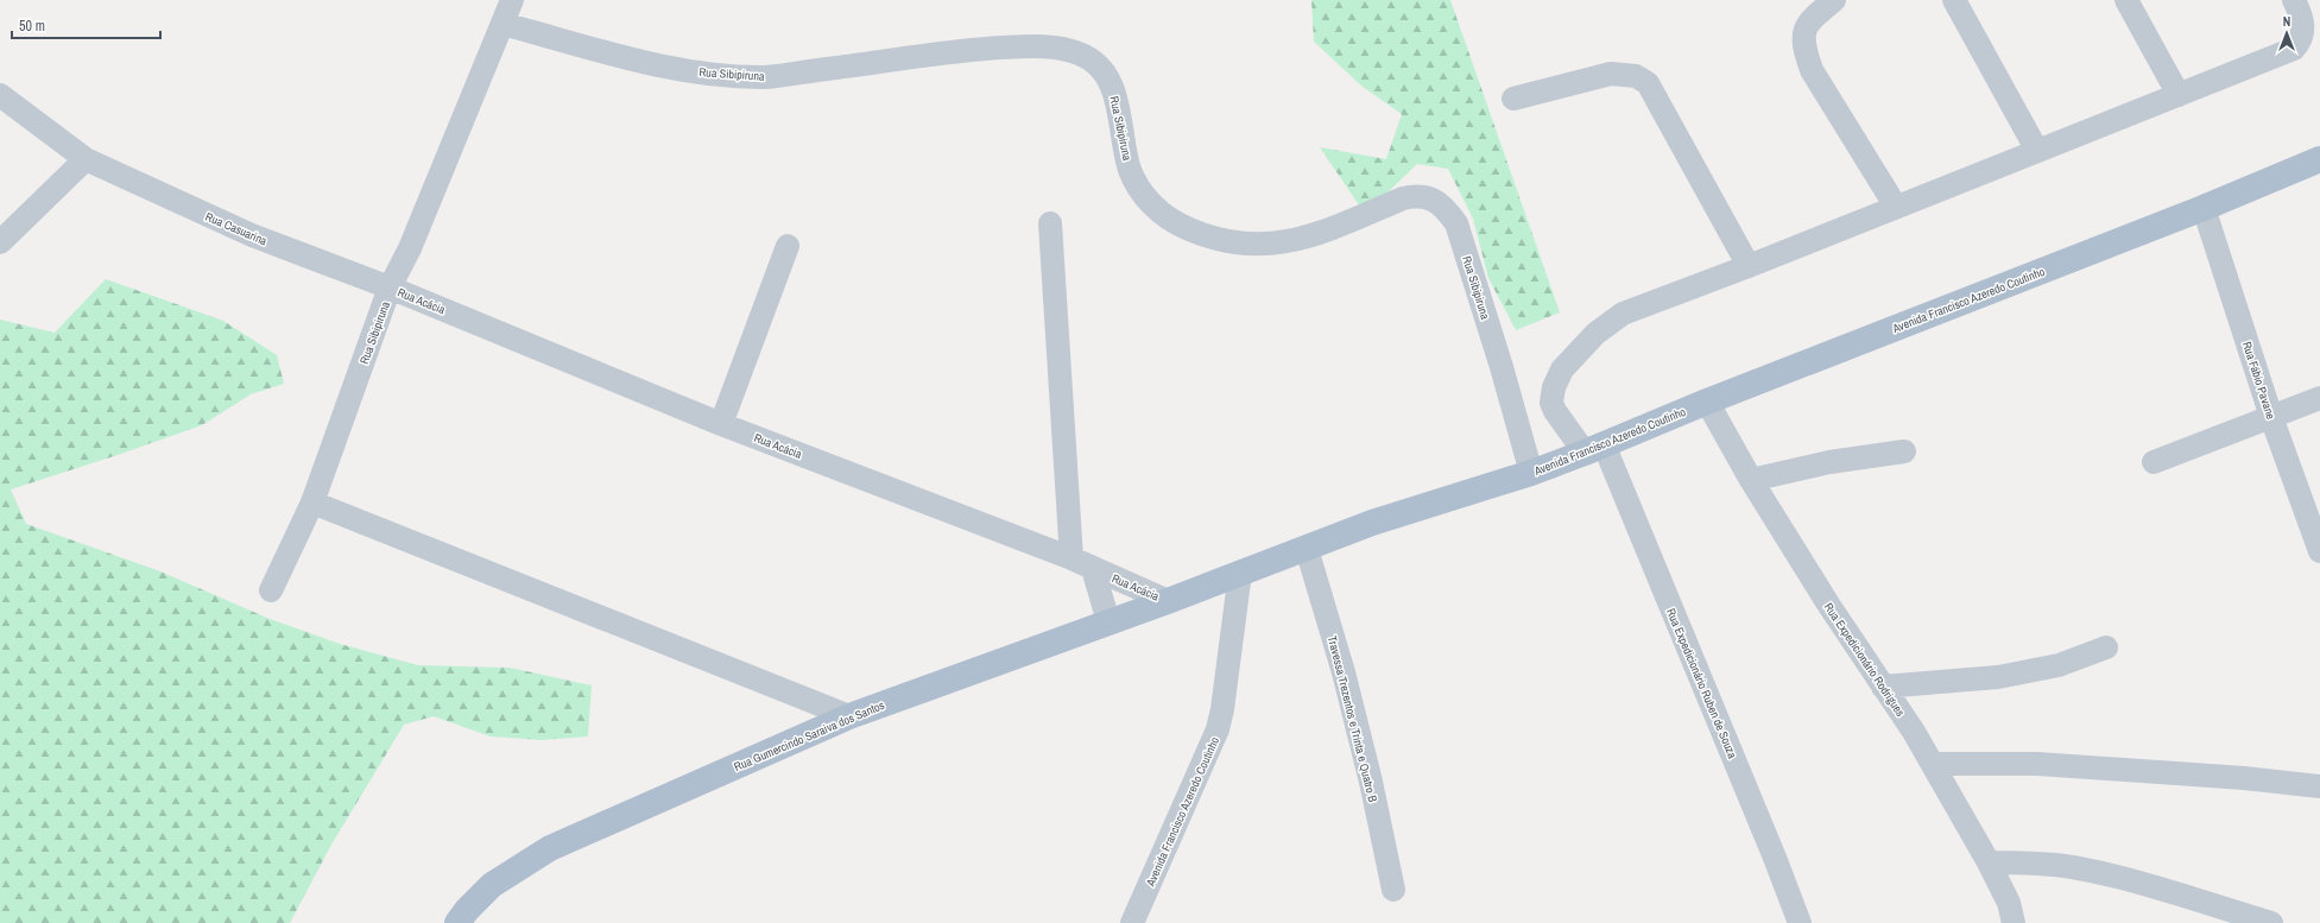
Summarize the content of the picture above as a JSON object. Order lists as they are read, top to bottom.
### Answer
{
  "streets": {
    "main road": ["Avenida Francisco Azeredo Coutinho", "Rua Gumercindo Saraiva dos Santos"],
    "street": [
      "Rua Sibipiruna",
      "Rua Casuarina",
      "Rua Acácia",
      "Rua Fábio Pavane",
      "Rua Expedicionário Rodrigues",
      "Rua Expedicionário Ruben de Souza",
      "Travessa Trezentos e Trinta e Quatro B"
    ]
  },
  "crossings": [
    ["Rua Sibipiruna", "Rua Casuarina"],
    ["Rua Sibipiruna", "Avenida Francisco Azeredo Coutinho"],
    ["Rua Sibipiruna", "Rua Acácia"],
    ["Rua Casuarina", "Rua Acácia"],
    ["Avenida Francisco Azeredo Coutinho", "Rua Fábio Pavane"],
    ["Avenida Francisco Azeredo Coutinho", "Rua Expedicionário Rodrigues"],
    ["Avenida Francisco Azeredo Coutinho", "Rua Expedicionário Ruben de Souza"],
    ["Avenida Francisco Azeredo Coutinho", "Travessa Trezentos e Trinta e Quatro B"],
    ["Avenida Francisco Azeredo Coutinho", "Rua Gumercindo Saraiva dos Santos"],
    ["Rua Acácia", "Rua Gumercindo Saraiva dos Santos"]
  ],
  "scale_bar": "50 m",
  "north": "top"
}
